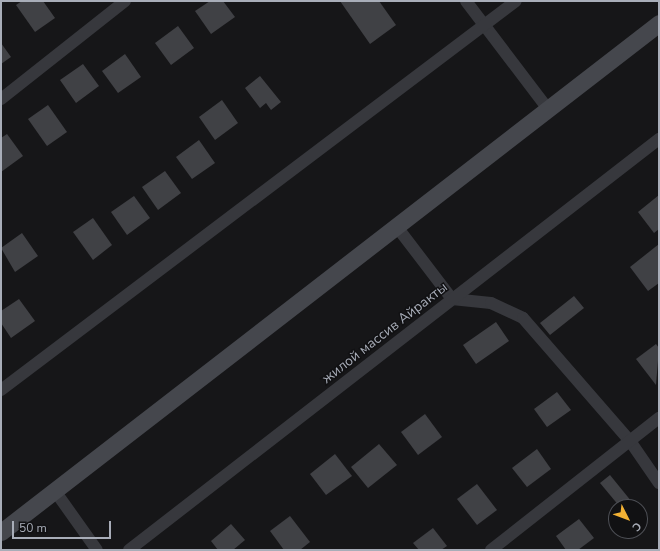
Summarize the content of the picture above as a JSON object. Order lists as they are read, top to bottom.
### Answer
{
  "streets": {
    "street": ["жилой массив Айракты"]
  },
  "scale_bar": "50 m",
  "north": "bottom right"
}
